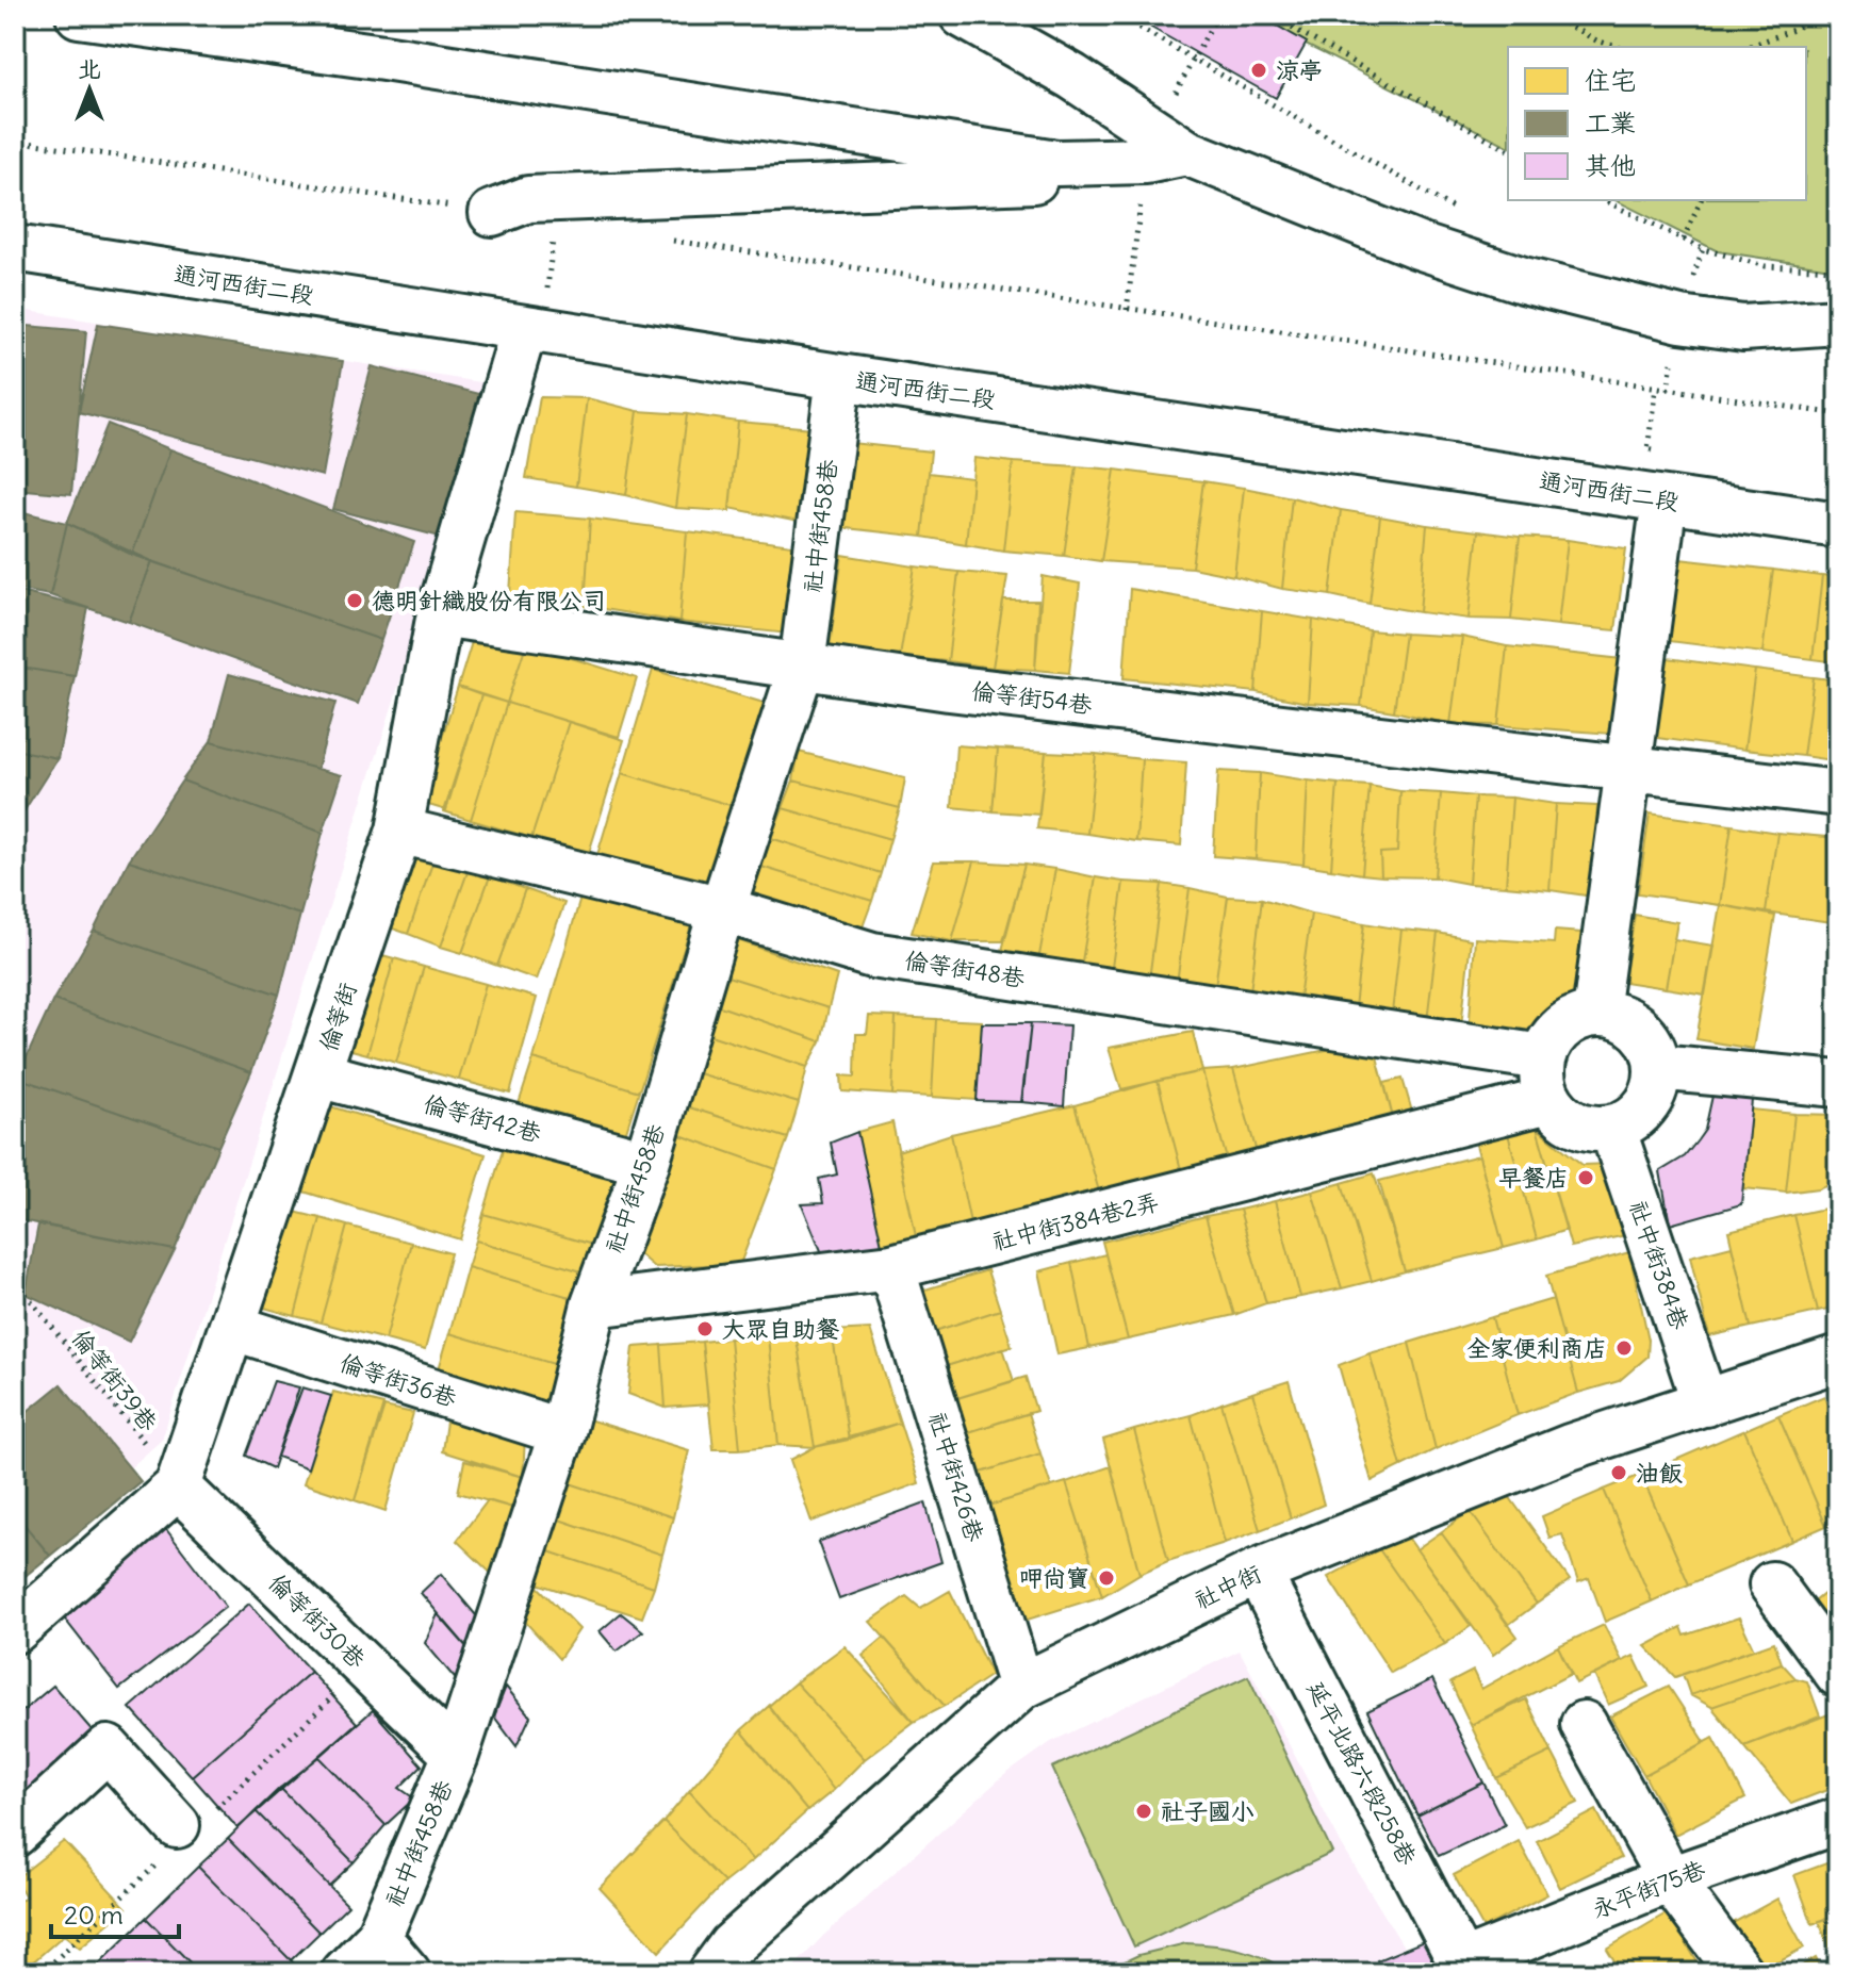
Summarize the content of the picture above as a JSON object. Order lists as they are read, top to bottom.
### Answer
{
  "streets": {
    "street": [
      "通河西街二段",
      "社中街458巷",
      "倫等街54巷",
      "倫等街48巷",
      "倫等街",
      "倫等街42巷",
      "社中街384巷2弄",
      "社中街384巷",
      "倫等街36巷",
      "社中街426巷",
      "社中街",
      "倫等街30巷",
      "延平北路六段258巷",
      "永平街75巷"
    ],
    "path": ["倫等街39巷"]
  },
  "crossings": [
    ["通河西街二段", "社中街458巷"],
    ["通河西街二段", "倫等街"],
    ["社中街458巷", "倫等街54巷"],
    ["社中街458巷", "倫等街48巷"],
    ["社中街458巷", "倫等街42巷"],
    ["社中街458巷", "社中街384巷2弄"],
    ["社中街458巷", "倫等街36巷"],
    ["社中街458巷", "倫等街30巷"],
    ["倫等街54巷", "倫等街"],
    ["倫等街48巷", "倫等街"],
    ["倫等街48巷", "社中街384巷2弄"],
    ["倫等街48巷", "社中街384巷"],
    ["倫等街", "倫等街42巷"],
    ["倫等街", "倫等街39巷"],
    ["倫等街", "倫等街36巷"],
    ["倫等街", "倫等街30巷"],
    ["社中街384巷2弄", "社中街384巷"],
    ["社中街384巷2弄", "社中街426巷"],
    ["社中街384巷", "社中街"],
    ["倫等街39巷", "倫等街30巷"],
    ["社中街426巷", "社中街"],
    ["社中街", "延平北路六段258巷"],
    ["延平北路六段258巷", "永平街75巷"]
  ],
  "places": [
    "涼亭",
    "德明針織股份有限公司",
    "早餐店",
    "大眾自助餐",
    "全家便利商店",
    "油飯",
    "呷尚寶",
    "社子國小"
  ],
  "legend": ["住宅", "工業", "其他"],
  "scale_bar": "20 m",
  "north": "top"
}
